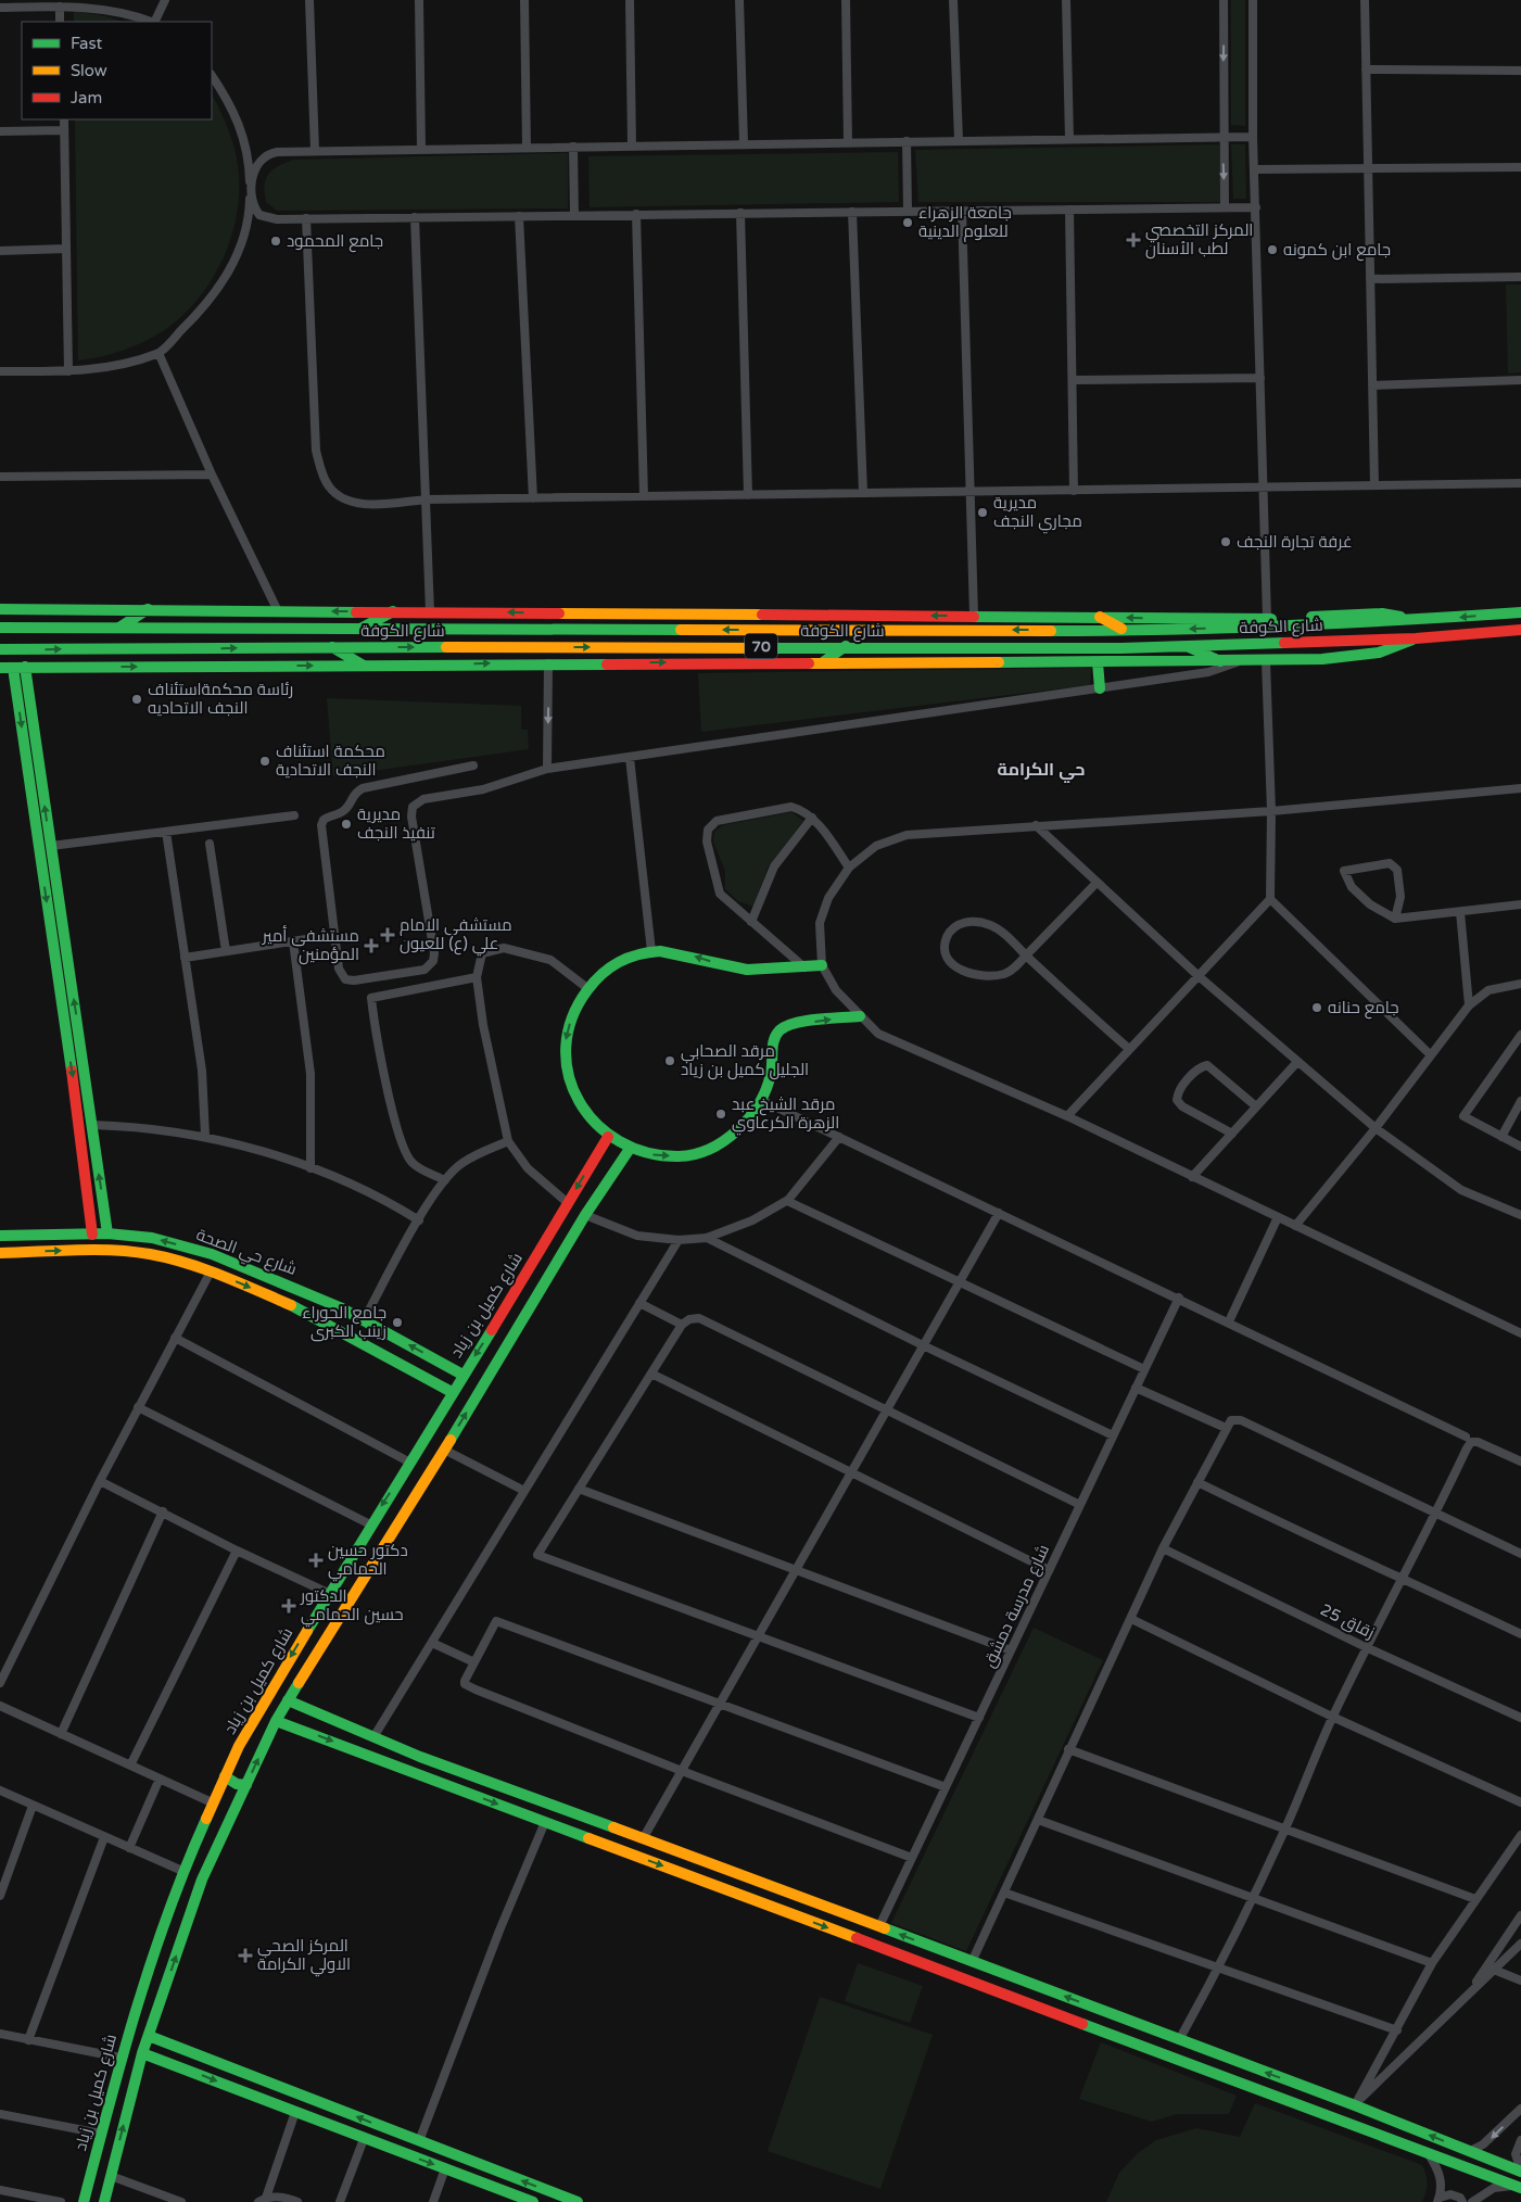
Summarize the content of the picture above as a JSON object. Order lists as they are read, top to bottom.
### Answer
{
  "streets": {
    "main road": [
      "شارع الكوفة",
      "70",
      "شارع حي الصحة",
      "شارع كميل بن زياد"
    ],
    "street": ["شارع مدرسة دمشق", "زقاق 25"]
  },
  "crossings": [
    ["شارع حي الصحة", "شارع كميل بن زياد"]
  ],
  "districts": ["حي الكرامة"],
  "places": {
    "other": [
      "جامعة الزهراء للعلوم الدينية",
      "جامع المحمود",
      "جامع ابن كمونه",
      "مديرية مجاري النجف",
      "غرفة تجارة النجف",
      "رئاسة محكمةاستئناف النجف الاتحاديه",
      "محكمة استئناف النجف الاتحادية",
      "مديرية تنفيذ النجف",
      "جامع حنانه",
      "مرقد الصحابي الجليل كميل بن زياد",
      "مرقد الشيخ عبد الزهرة الكرعاوي",
      "جامع الحوراء زينب الكبرى"
    ],
    "health": [
      "المركز التخصصي لطب الأسنان",
      "مستشفى الامام علي (ع) للعيون",
      "مستشفى أمير المؤمنين",
      "دكتور حسين الحمامي",
      "الدكتور حسين الحمامي",
      "المركز الصحي الاولي الكرامة"
    ]
  },
  "legend": ["Fast", "Slow", "Jam"]
}
